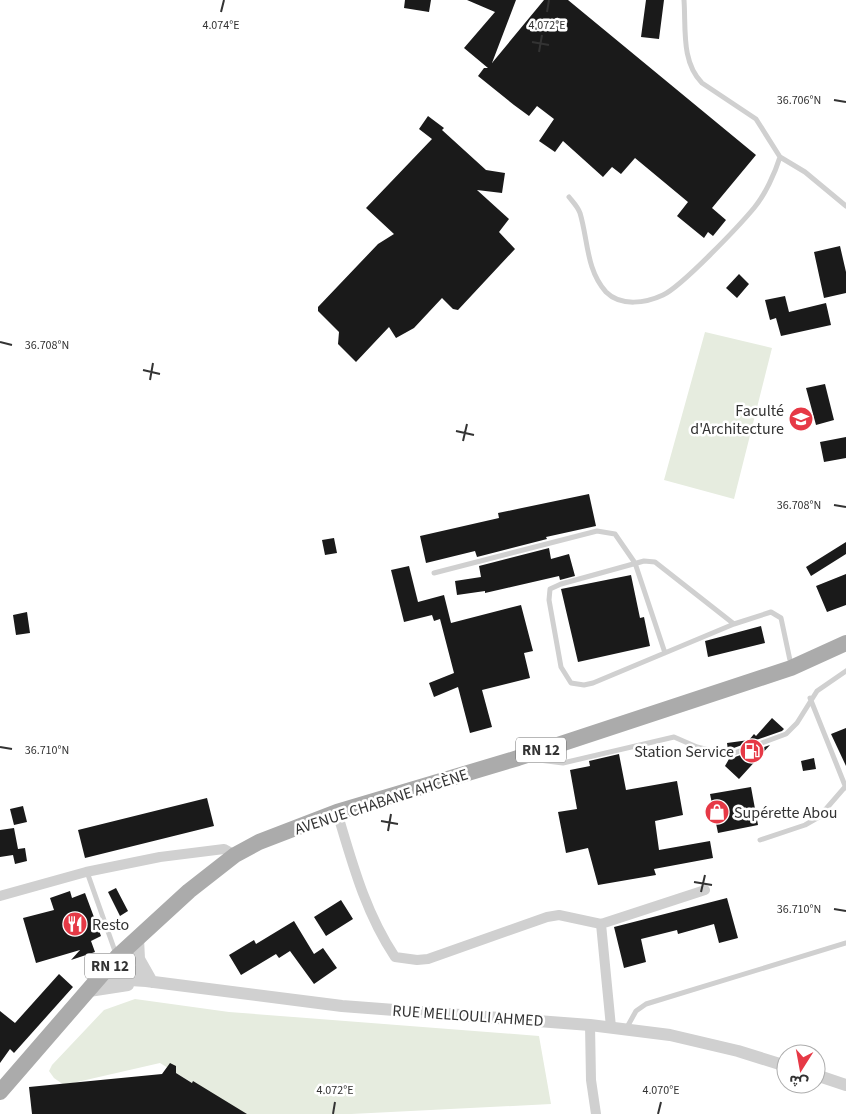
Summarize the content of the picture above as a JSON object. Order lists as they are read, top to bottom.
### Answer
{
  "streets": {
    "main road": ["RN 12", "AVENUE CHABANE AHCÈNE"],
    "street": ["RUE MELLOULI AHMED"]
  },
  "crossings": [
    ["AVENUE CHABANE AHCÈNE", "RUE MELLOULI AHMED"]
  ],
  "places": {
    "school or university": ["Faculté d'Architecture"],
    "fuel station": ["Station Service"],
    "shop": ["Supérette Abou"],
    "restaurant": ["Resto"]
  },
  "north": "bottom",
  "coordinates": [
    "4.074°E",
    "4.072°E",
    "36.706°N",
    "36.708°N",
    "36.710°N",
    "4.070°E"
  ]
}
